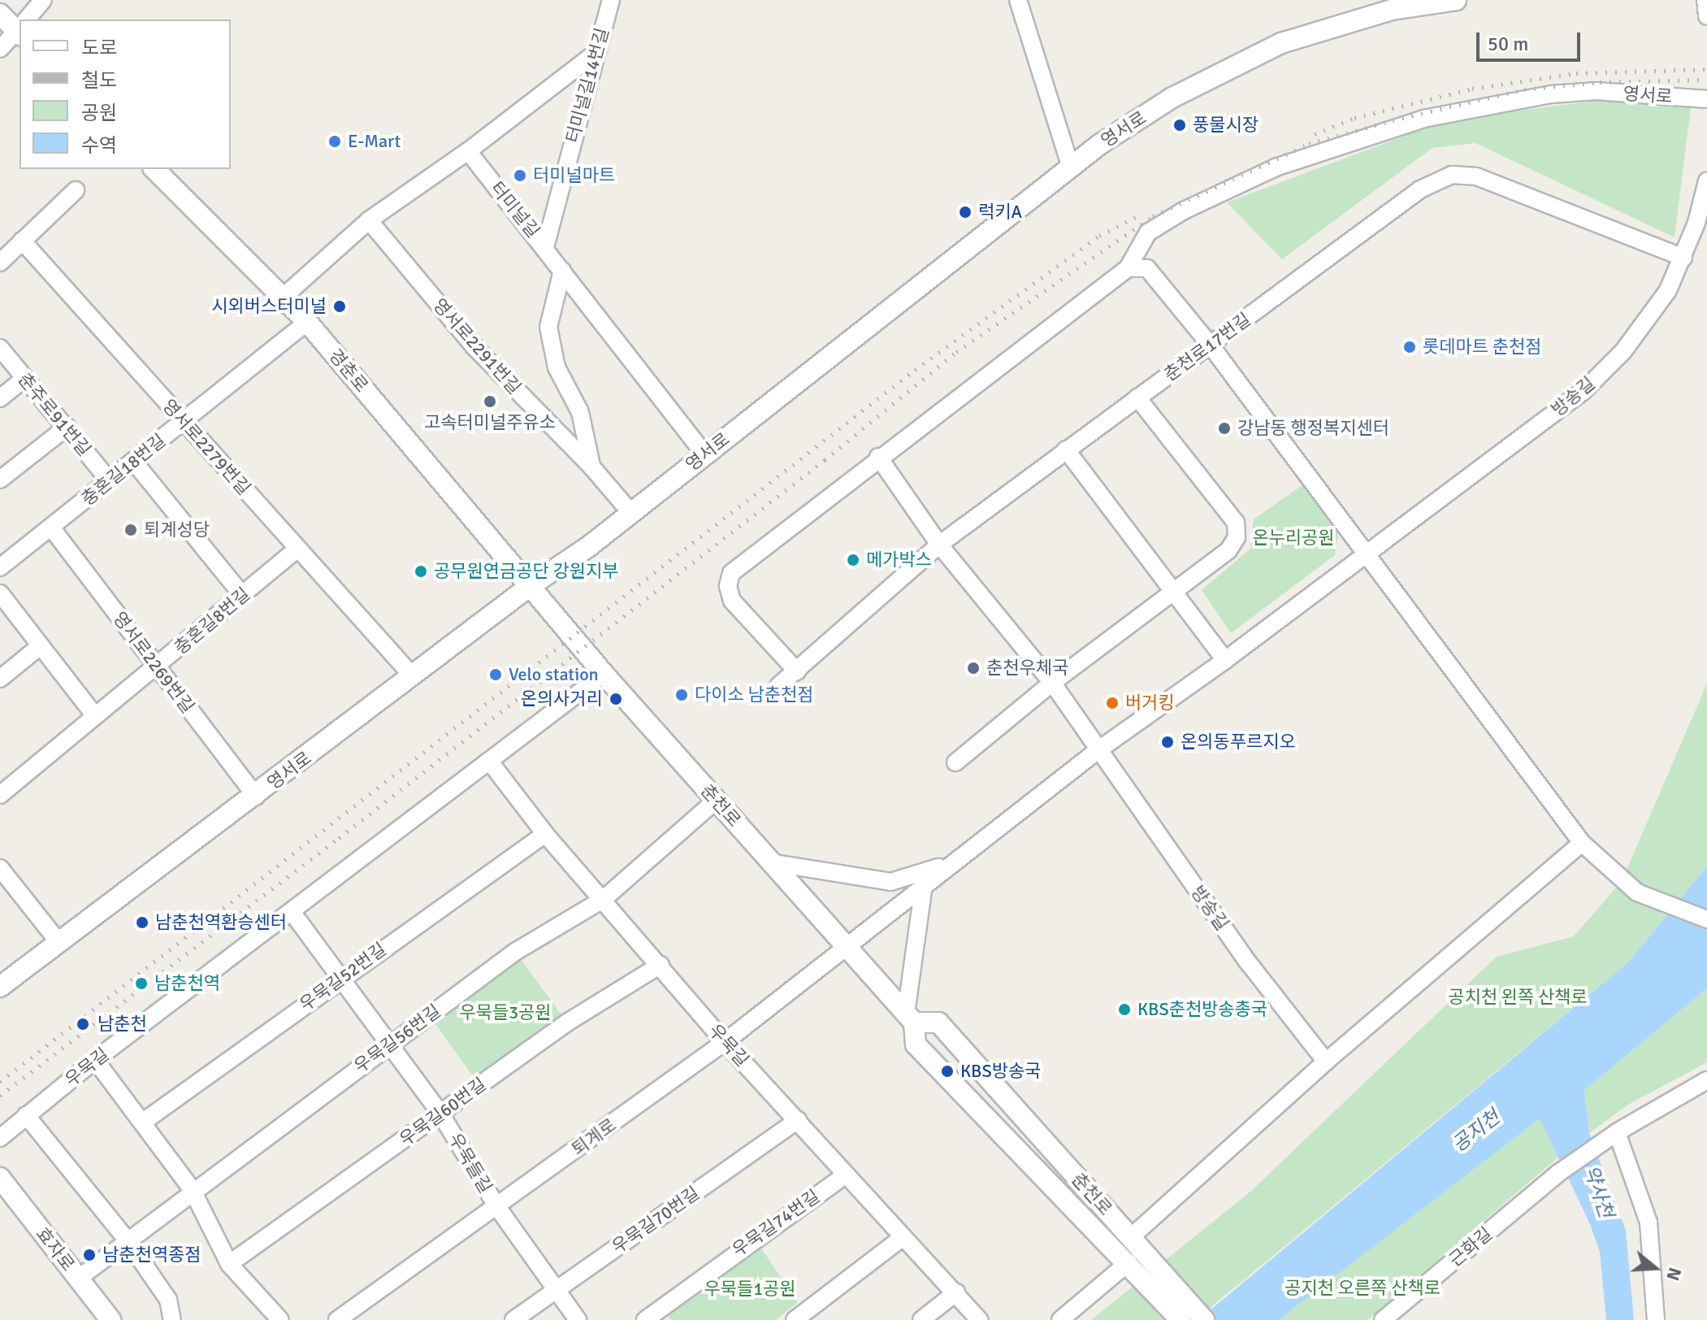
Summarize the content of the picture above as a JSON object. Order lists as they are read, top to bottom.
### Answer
{
  "streets": {
    "street": [
      "터미널길14번길",
      "영서로",
      "터미널길",
      "영서로2291번길",
      "춘천로17번길",
      "경춘로",
      "방송길",
      "춘주로91번길",
      "영서로2279번길",
      "충혼길18번길",
      "충혼길8번길",
      "영서로2269번길",
      "춘천로",
      "우묵길52번길",
      "우묵길56번길",
      "우묵길",
      "우묵길60번길",
      "퇴계로",
      "우묵들길",
      "우묵길70번길",
      "우묵길74번길",
      "근화길",
      "효자로"
    ]
  },
  "crossings": [
    ["터미널길14번길", "터미널길"],
    ["영서로", "터미널길"],
    ["영서로", "영서로2291번길"],
    ["영서로", "춘천로17번길"],
    ["영서로", "경춘로"],
    ["영서로", "방송길"],
    ["영서로", "영서로2279번길"],
    ["영서로", "영서로2269번길"],
    ["영서로", "춘천로"],
    ["터미널길", "영서로2291번길"],
    ["춘천로17번길", "방송길"],
    ["경춘로", "충혼길18번길"],
    ["경춘로", "춘천로"],
    ["방송길", "춘천로"],
    ["방송길", "퇴계로"],
    ["춘주로91번길", "충혼길18번길"],
    ["영서로2279번길", "충혼길18번길"],
    ["영서로2279번길", "충혼길8번길"],
    ["충혼길18번길", "영서로2269번길"],
    ["충혼길8번길", "영서로2269번길"],
    ["춘천로", "우묵길56번길"],
    ["춘천로", "우묵길"],
    ["춘천로", "퇴계로"],
    ["우묵길52번길", "우묵길"],
    ["우묵길52번길", "우묵들길"],
    ["우묵길56번길", "우묵길"],
    ["우묵길56번길", "우묵들길"],
    ["우묵길56번길", "효자로"],
    ["우묵길", "우묵길60번길"],
    ["우묵길", "퇴계로"],
    ["우묵길", "우묵들길"],
    ["우묵길", "우묵길70번길"],
    ["우묵길", "우묵길74번길"],
    ["우묵길60번길", "우묵들길"],
    ["퇴계로", "우묵들길"],
    ["우묵들길", "우묵길70번길"]
  ],
  "water": ["공지천", "약사천"],
  "parks": [
    "온누리공원",
    "공치천 왼쪽 산책로",
    "우묵들3공원",
    "공지천 오른쪽 산책로",
    "우묵들1공원"
  ],
  "places": [
    "풍물시장",
    "E-Mart",
    "터미널마트",
    "럭키A",
    "시외버스터미널",
    "롯데마트 춘천점",
    "고속터미널주유소",
    "강남동 행정복지센터",
    "퇴계성당",
    "메가박스",
    "공무원연금공단 강원지부",
    "춘천우체국",
    "Velo station",
    "다이소 남춘천점",
    "온의사거리",
    "버거킹",
    "온의동푸르지오",
    "남춘천역환승센터",
    "남춘천역",
    "KBS춘천방송총국",
    "남춘천",
    "KBS방송국",
    "남춘천역종점"
  ],
  "legend": [
    "도로",
    "철도",
    "공원",
    "수역"
  ],
  "scale_bar": "50 m",
  "north": "right"
}
